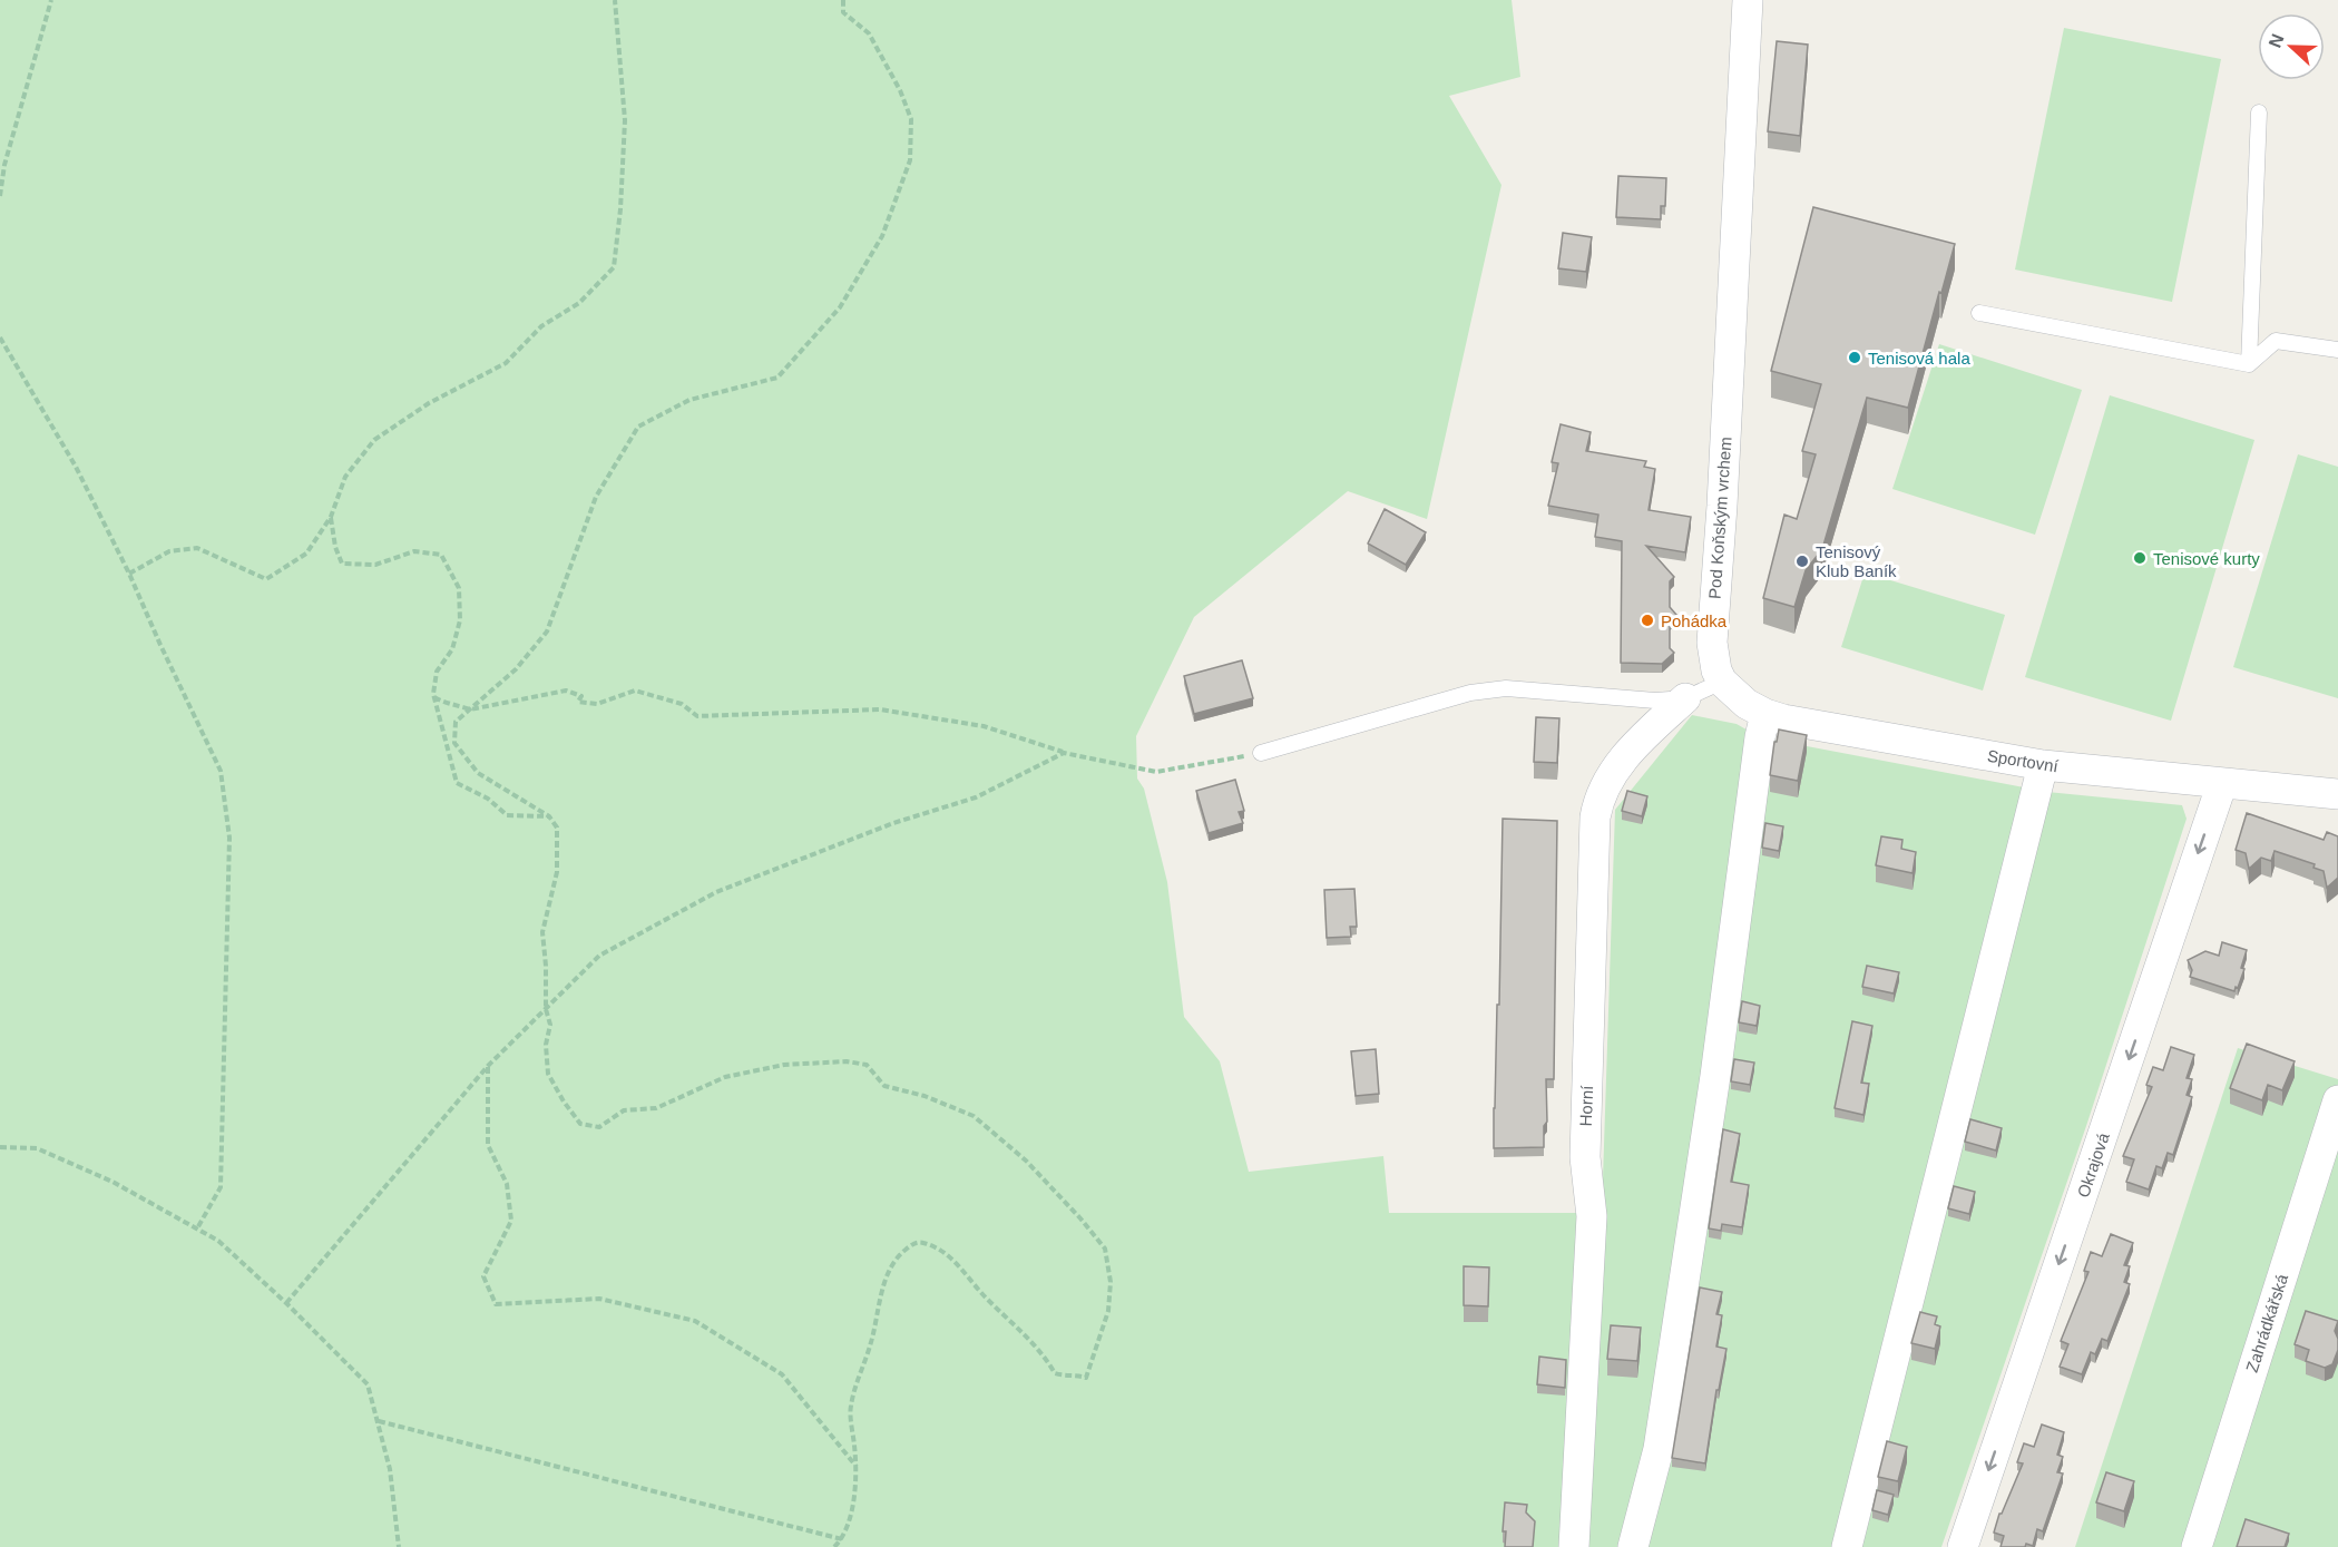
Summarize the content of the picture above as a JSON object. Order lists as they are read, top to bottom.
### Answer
{
  "streets": {
    "street": [
      "Pod Koňským vrchem",
      "Sportovní",
      "Horní",
      "Okrajová",
      "Zahrádkářská"
    ]
  },
  "crossings": [
    ["Pod Koňským vrchem", "Sportovní"],
    ["Sportovní", "Okrajová"]
  ],
  "places": [
    "Tenisová hala",
    "Tenisové kurty",
    "Tenisový Klub Baník",
    "Pohádka"
  ],
  "north": "left"
}
